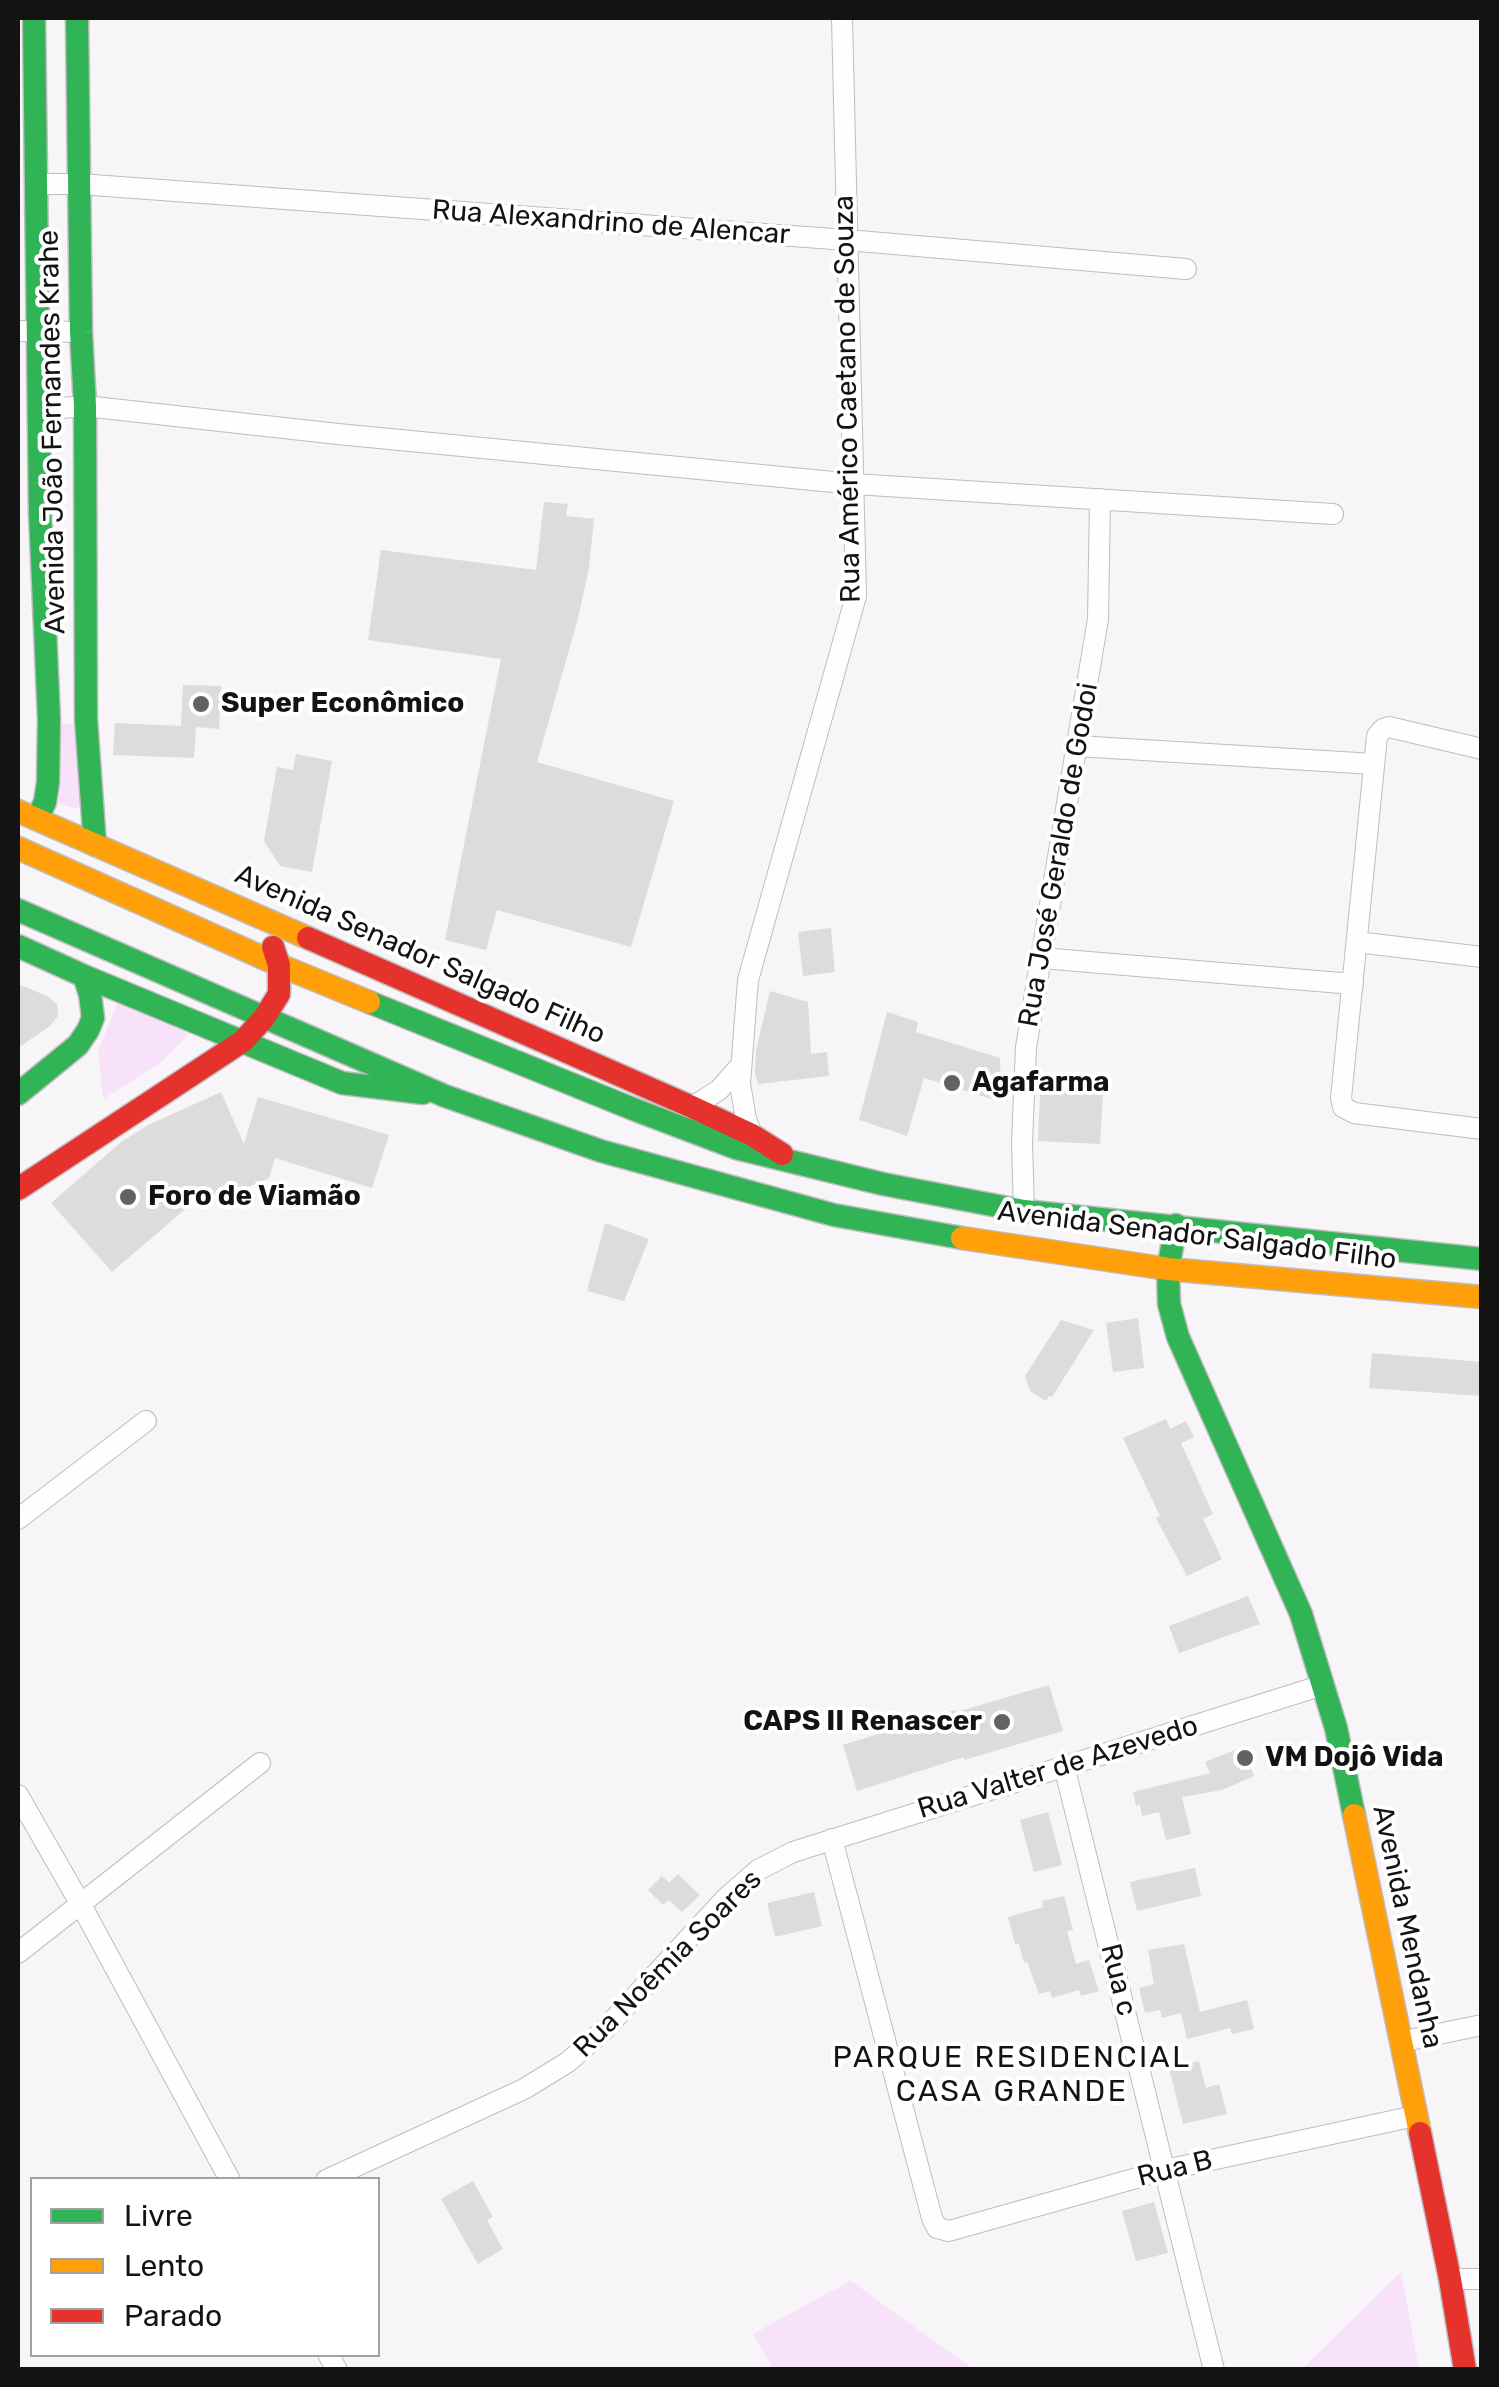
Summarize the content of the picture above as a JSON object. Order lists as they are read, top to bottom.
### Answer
{
  "streets": {
    "main road": ["Avenida João Fernandes Krahe", "Avenida Senador Salgado Filho", "Avenida Mendanha"],
    "street": [
      "Rua Alexandrino de Alencar",
      "Rua Américo Caetano de Souza",
      "Rua José Geraldo de Godoi",
      "Rua Valter de Azevedo",
      "Rua Noêmia Soares",
      "Rua c",
      "Rua B"
    ]
  },
  "crossings": [
    ["Rua Alexandrino de Alencar", "Rua Américo Caetano de Souza"],
    ["Rua Alexandrino de Alencar", "Avenida João Fernandes Krahe"],
    ["Rua Américo Caetano de Souza", "Avenida Senador Salgado Filho"],
    ["Avenida João Fernandes Krahe", "Avenida Senador Salgado Filho"],
    ["Rua José Geraldo de Godoi", "Avenida Senador Salgado Filho"],
    ["Avenida Senador Salgado Filho", "Avenida Mendanha"],
    ["Rua Valter de Azevedo", "Avenida Mendanha"],
    ["Rua Valter de Azevedo", "Rua Noêmia Soares"],
    ["Rua Valter de Azevedo", "Rua c"],
    ["Rua Valter de Azevedo", "Rua B"],
    ["Avenida Mendanha", "Rua B"],
    ["Rua c", "Rua B"]
  ],
  "districts": ["PARQUE RESIDENCIAL CASA GRANDE"],
  "places": [
    "Super Econômico",
    "Agafarma",
    "Foro de Viamão",
    "CAPS II Renascer",
    "VM Dojô Vida"
  ],
  "legend": ["Livre", "Lento", "Parado"]
}
